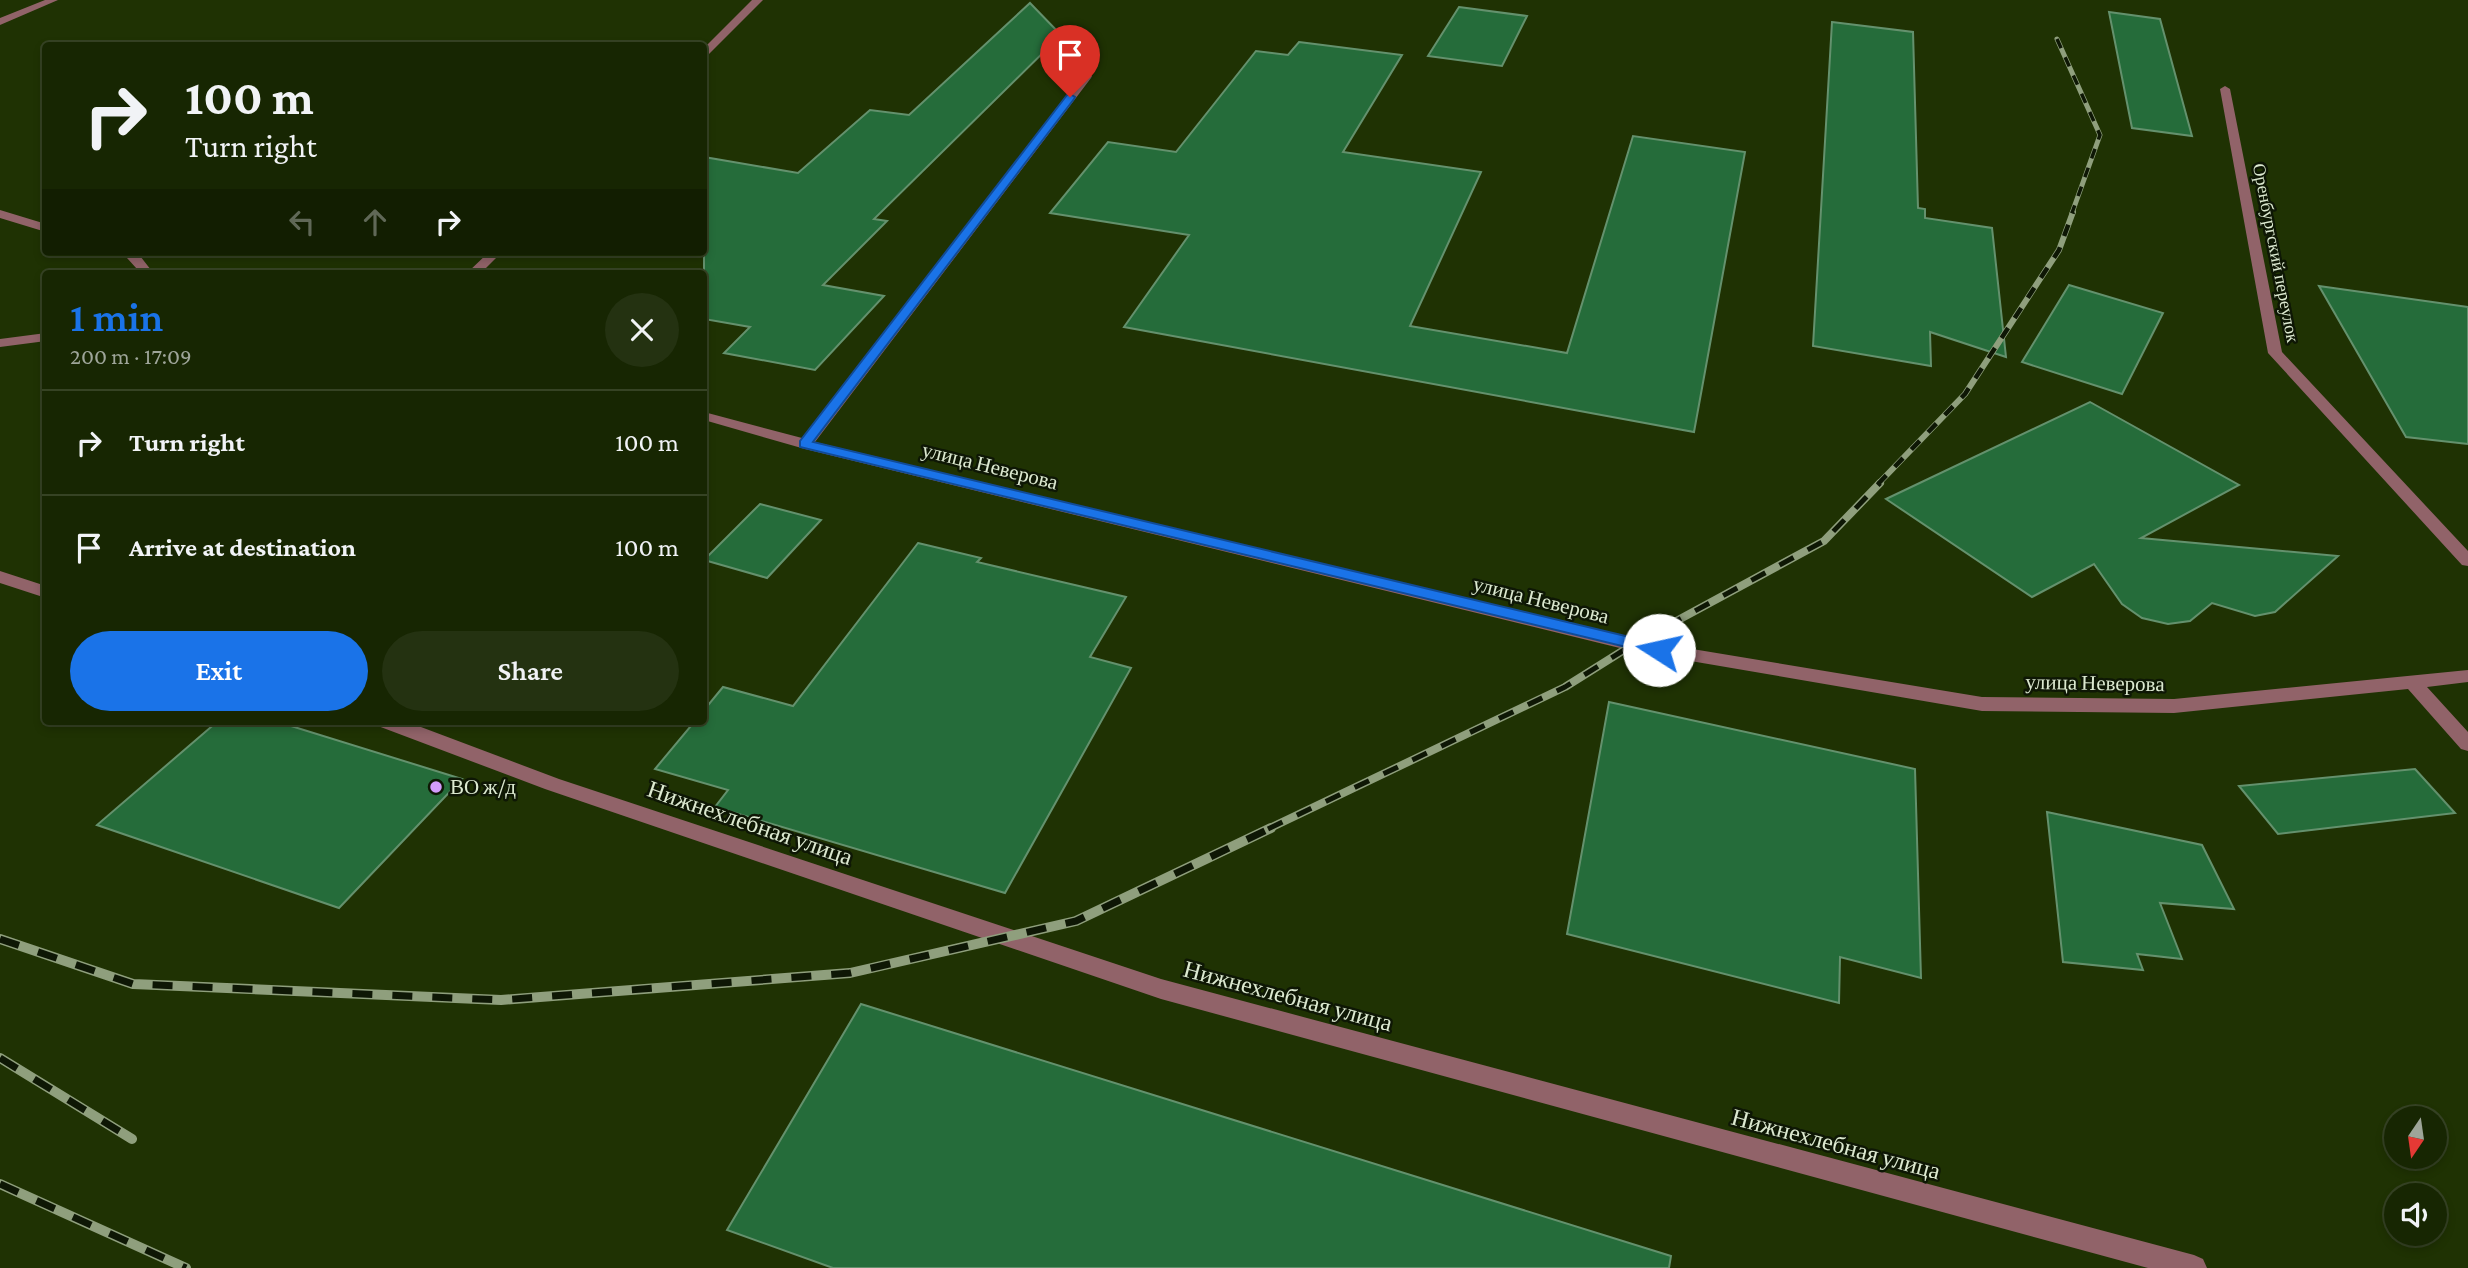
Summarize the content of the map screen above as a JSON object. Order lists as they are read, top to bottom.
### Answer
{
  "streets": {
    "street": ["Оренбургский переулок", "улица Неверова", "Нижнехлебная улица"]
  },
  "places": ["ВО ж/д"],
  "north": "bottom",
  "page": {
    "turn": ["100 m", "Turn right"],
    "heading": ["1 min", "200 m · 17:09"],
    "list": [
      {
        "name": "Turn right",
        "value": "100 m"
      },
      {
        "name": "Arrive at destination",
        "value": "100 m"
      }
    ],
    "buttons": ["Exit", "Share"]
  }
}
